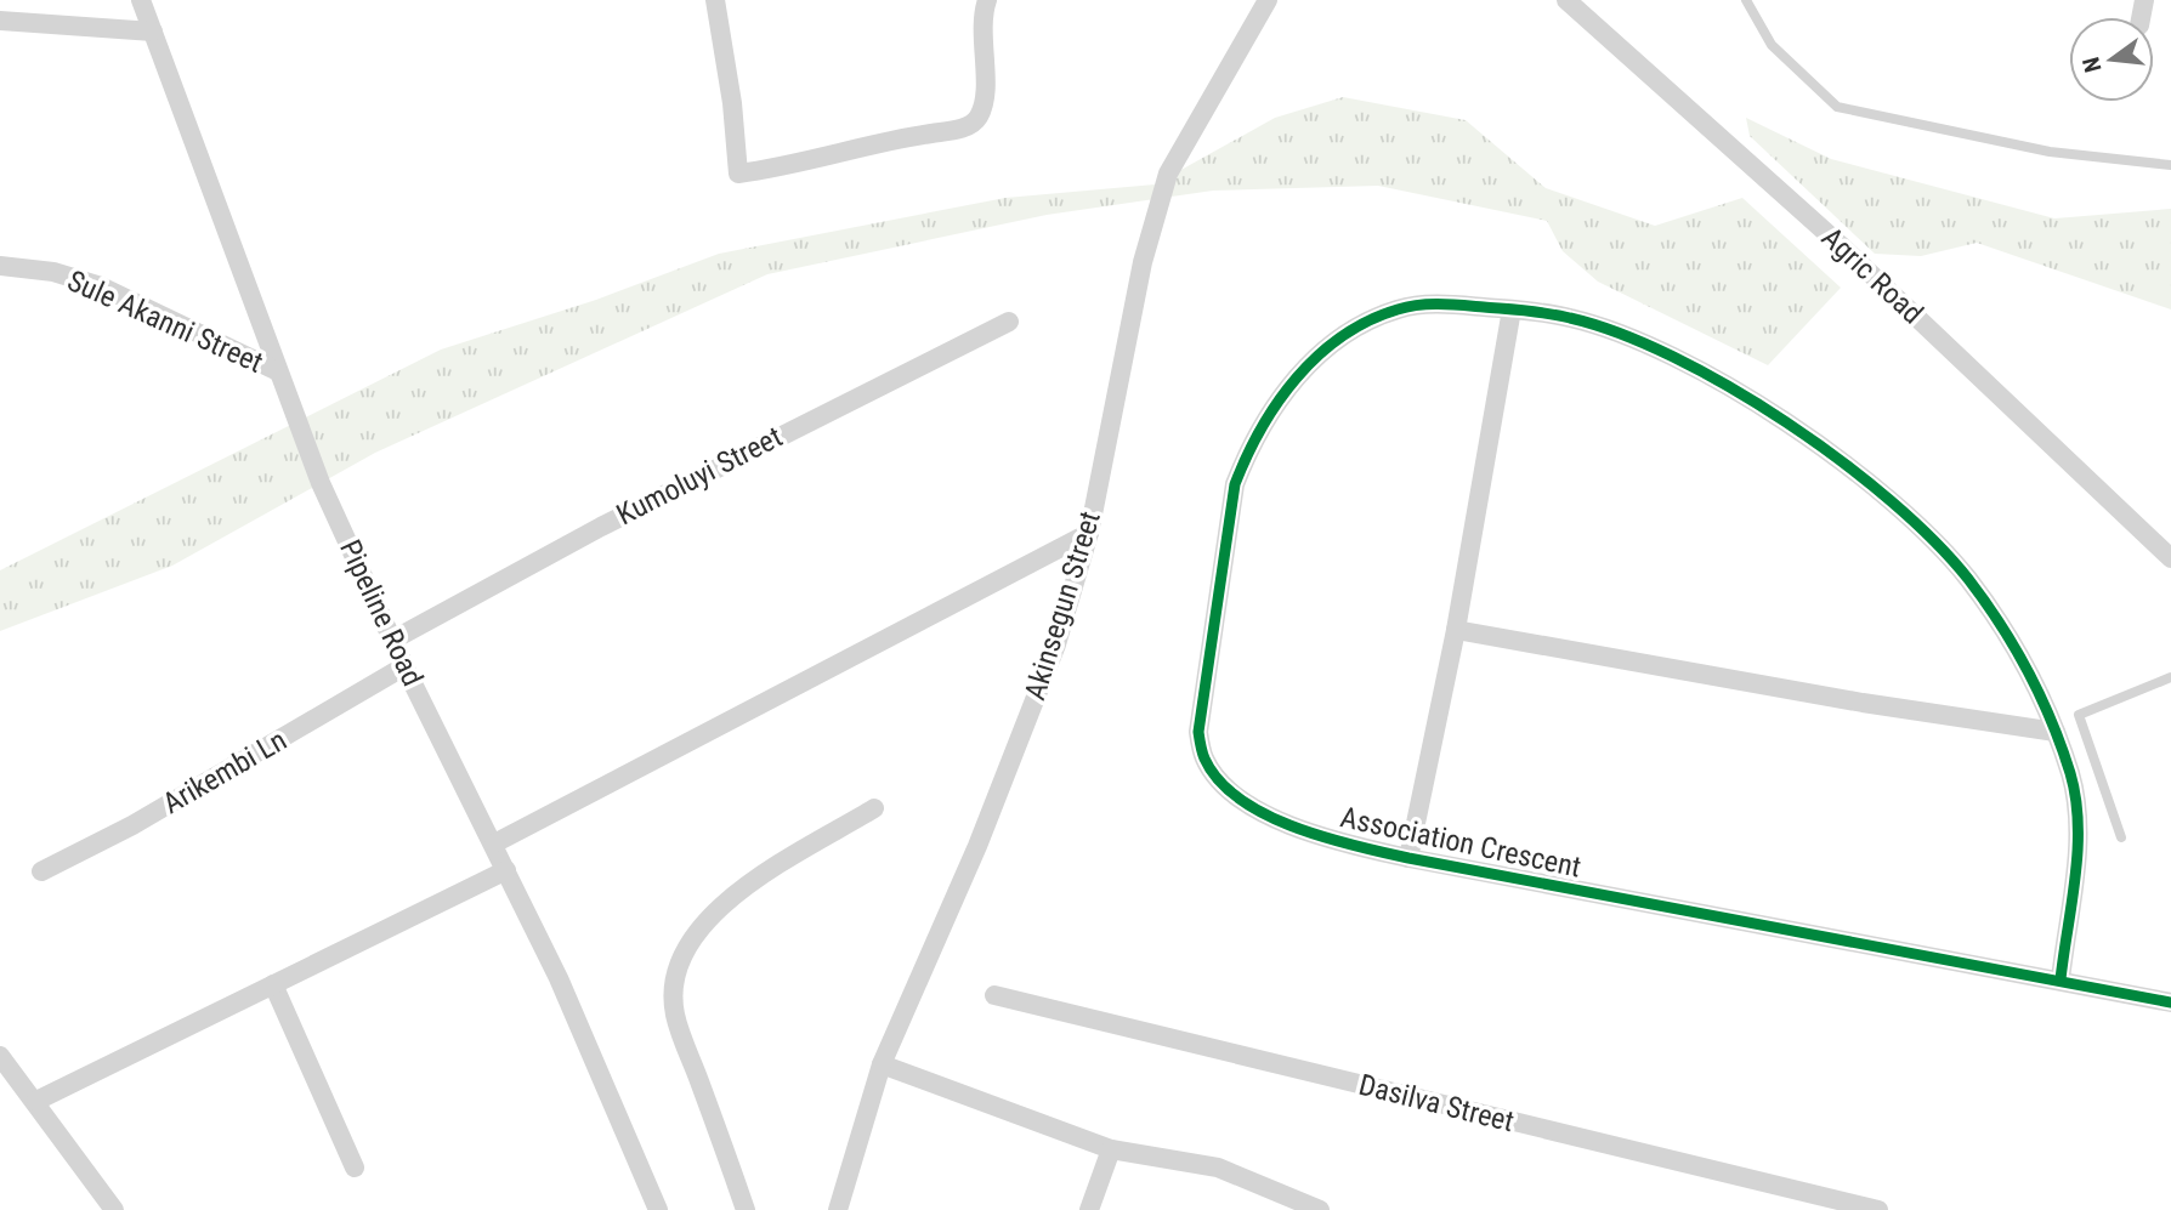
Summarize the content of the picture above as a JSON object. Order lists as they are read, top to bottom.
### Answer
{
  "streets": {
    "street": [
      "Agric Road",
      "Sule Akanni Street",
      "Kumoluyi Street",
      "Akinsegun Street",
      "Pipeline Road",
      "Arikembi Ln",
      "Association Crescent",
      "Dasilva Street"
    ]
  },
  "crossings": [
    ["Sule Akanni Street", "Pipeline Road"],
    ["Kumoluyi Street", "Pipeline Road"],
    ["Pipeline Road", "Arikembi Ln"]
  ],
  "north": "left"
}
